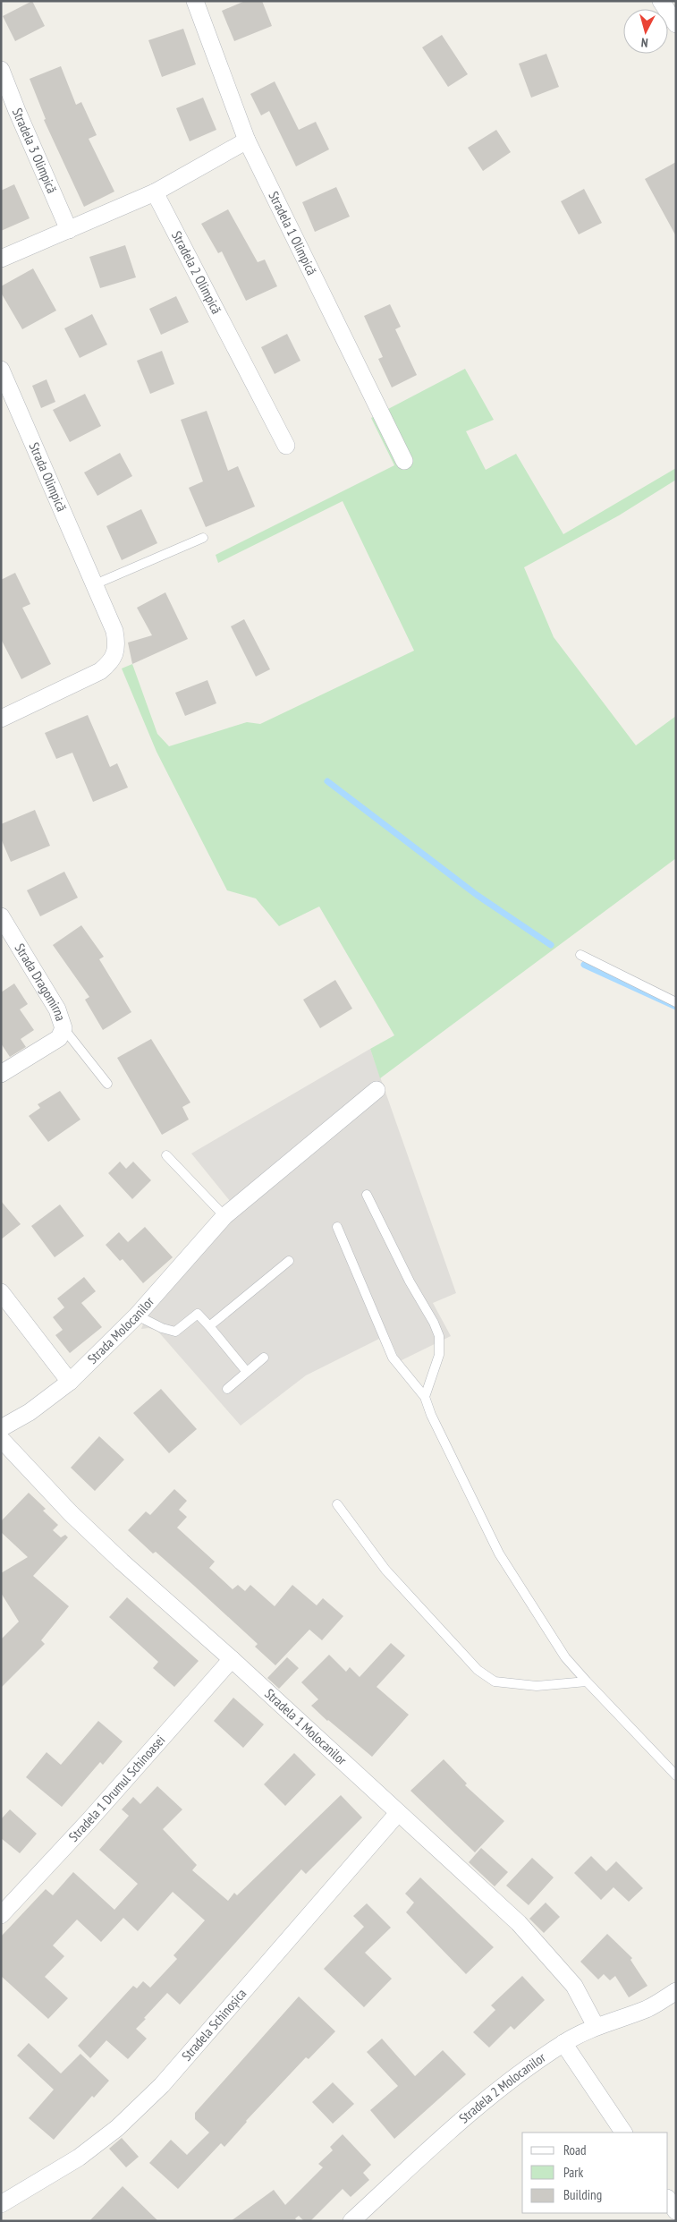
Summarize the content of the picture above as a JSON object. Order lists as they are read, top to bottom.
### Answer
{
  "streets": {
    "street": [
      "Stradela 3 Olimpică",
      "Stradela 1 Olimpică",
      "Stradela 2 Olimpică",
      "Strada Olimpică",
      "Strada Dragomirna",
      "Strada Molocanilor",
      "Stradela 1 Molocanilor",
      "Stradela 1 Drumul Schinoasei",
      "Stradela Schinoșica",
      "Stradela 2 Molocanilor"
    ]
  },
  "crossings": [
    ["Stradela 1 Molocanilor", "Stradela 1 Drumul Schinoasei"],
    ["Stradela 1 Molocanilor", "Stradela Schinoșica"],
    ["Stradela 1 Molocanilor", "Stradela 2 Molocanilor"]
  ],
  "legend": ["Road", "Park", "Building"],
  "north": "bottom"
}
